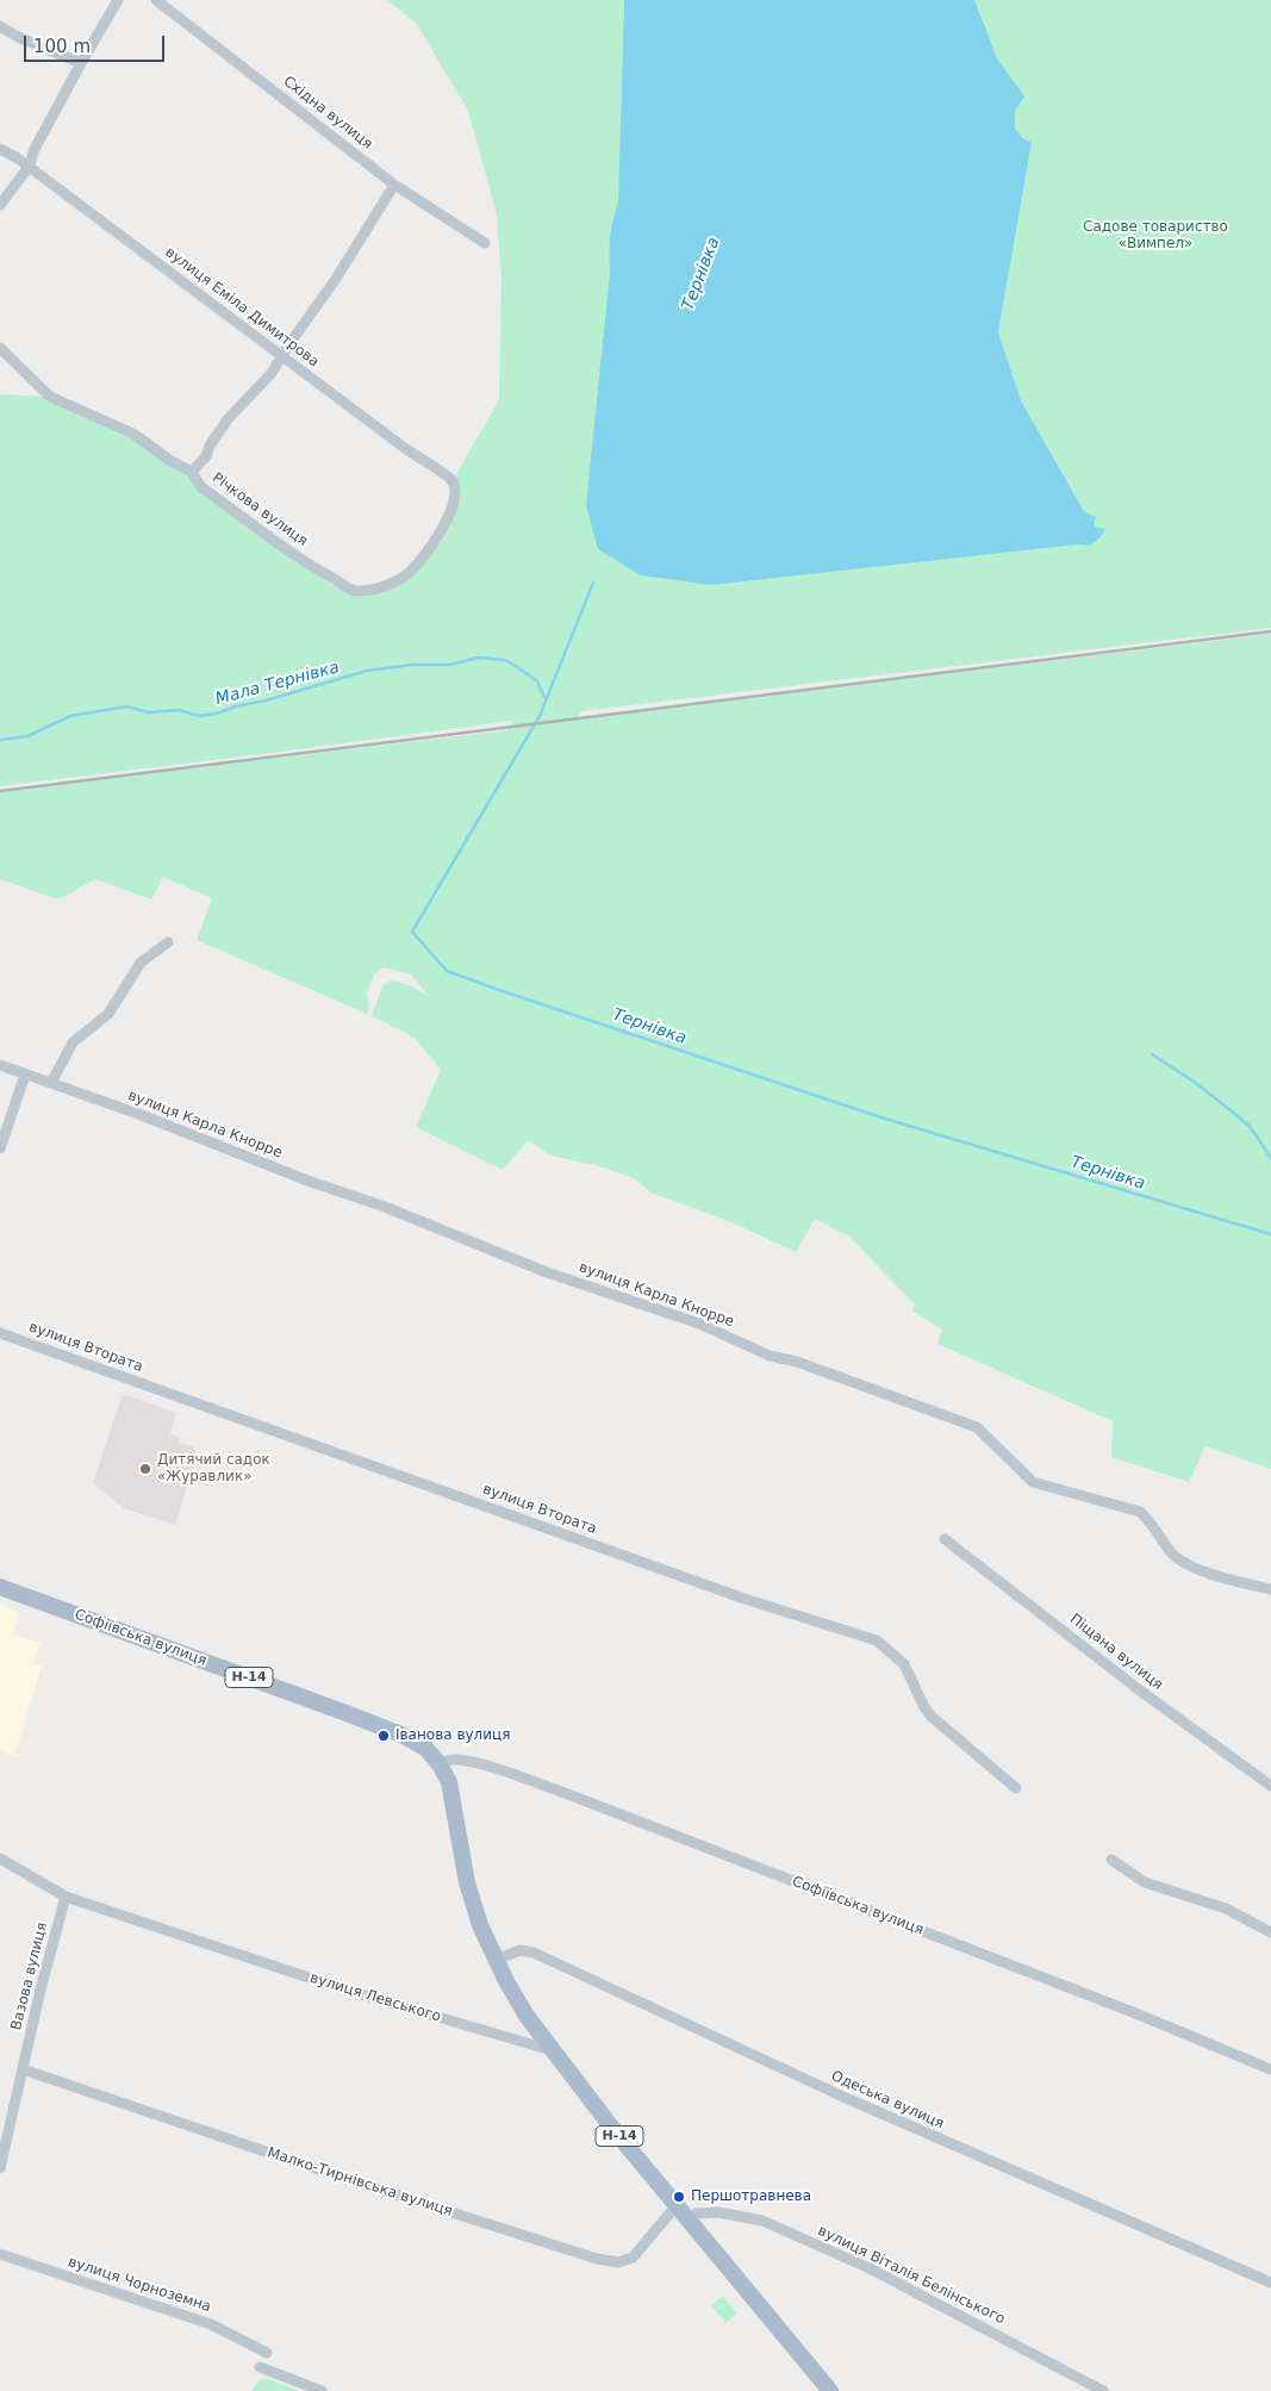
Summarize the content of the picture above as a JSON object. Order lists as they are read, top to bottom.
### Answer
{
  "streets": {
    "main road": ["Софіївська вулиця", "Н-14"],
    "street": [
      "Східна вулиця",
      "вулиця Еміла Димитрова",
      "Річкова вулиця",
      "вулиця Карла Кнорре",
      "вулиця Втората",
      "Піщана вулиця",
      "Вазова вулиця",
      "вулиця Левського",
      "Одеська вулиця",
      "Малко-Тирнівська вулиця",
      "вулиця Віталія Белінського",
      "вулиця Чорноземна"
    ]
  },
  "crossings": [
    ["вулиця Еміла Димитрова", "Річкова вулиця"],
    ["Софіївська вулиця", "Н-14"],
    ["Софіївська вулиця", "вулиця Левського"],
    ["Софіївська вулиця", "Одеська вулиця"],
    ["Н-14", "вулиця Левського"],
    ["Н-14", "Малко-Тирнівська вулиця"],
    ["Н-14", "вулиця Віталія Белінського"],
    ["Вазова вулиця", "вулиця Левського"],
    ["Вазова вулиця", "Малко-Тирнівська вулиця"]
  ],
  "water": ["Тернівка", "Мала Тернівка"],
  "parks": ["Садове товариство «Вимпел»"],
  "places": ["Дитячий садок «Журавлик»", "Іванова вулиця", "Першотравнева"],
  "scale_bar": "100 m"
}
